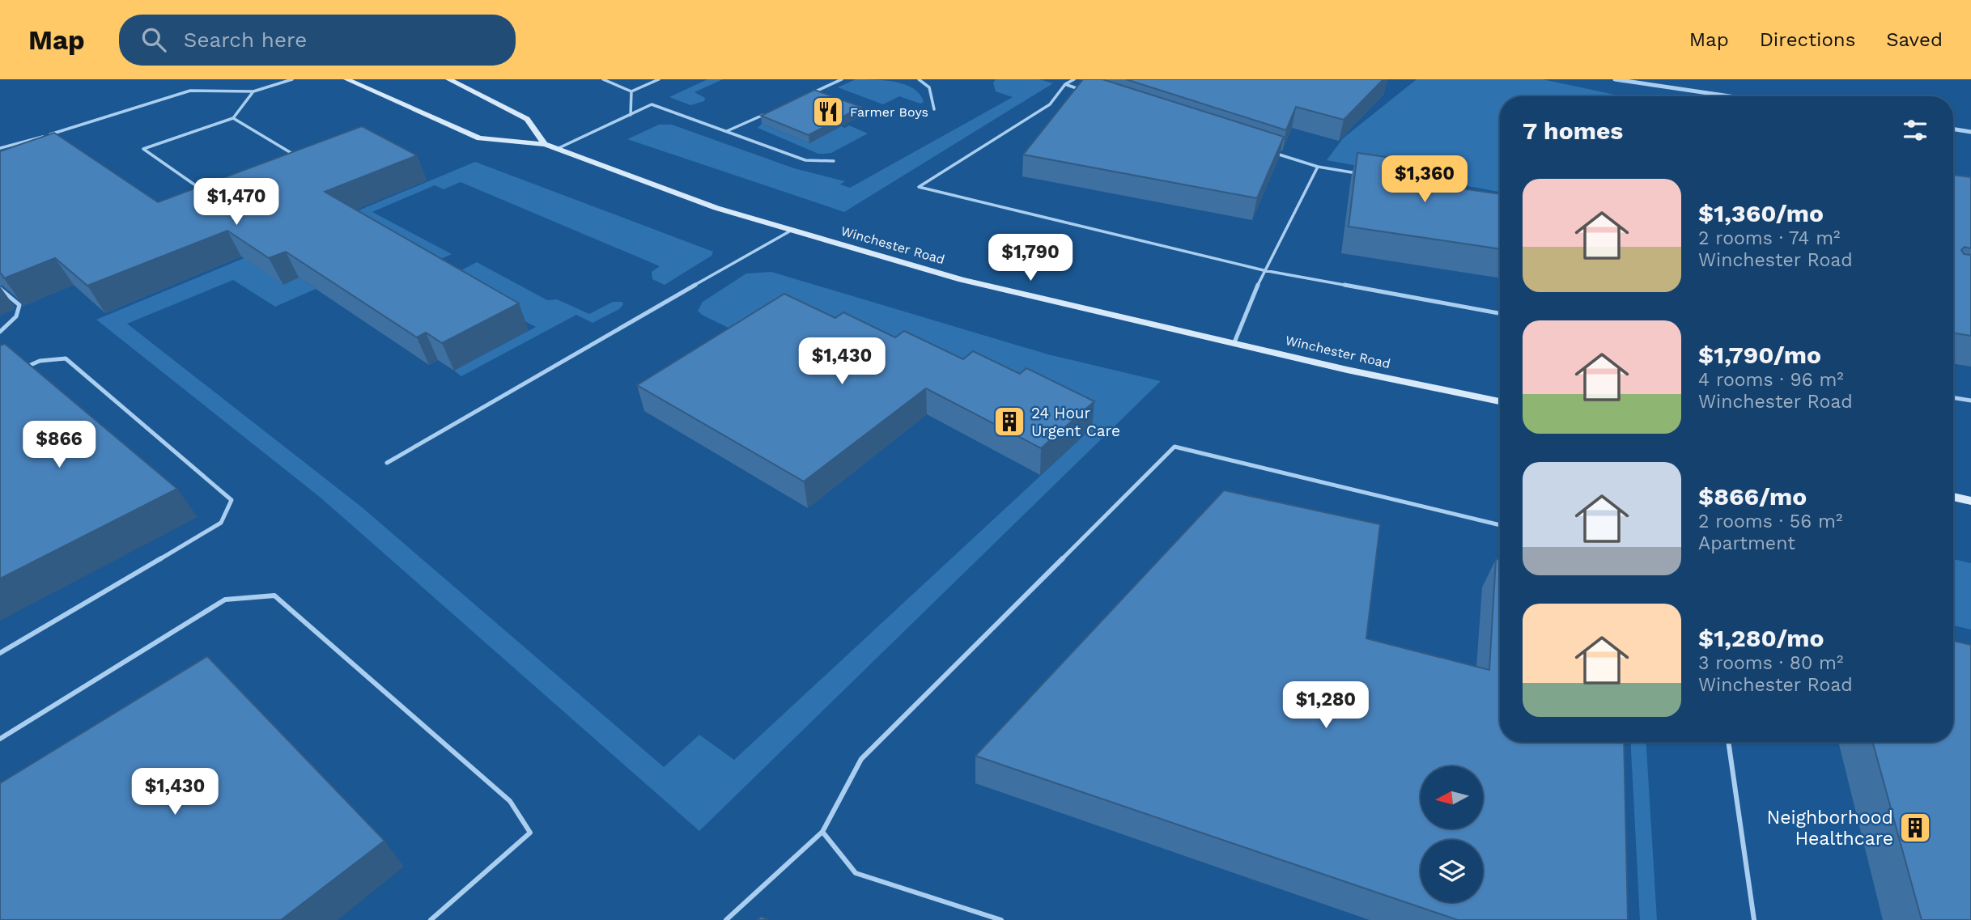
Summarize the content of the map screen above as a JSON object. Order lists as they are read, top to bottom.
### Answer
{
  "streets": {
    "main road": ["Winchester Road"]
  },
  "places": {
    "restaurant": ["Farmer Boys"],
    "building": ["24 Hour Urgent Care", "Neighborhood Healthcare"]
  },
  "north": "left",
  "page": {
    "header": "Map",
    "search": "Search here",
    "nav": ["Map", "Directions", "Saved"],
    "heading": "7 homes",
    "price": [
      "$1,360",
      "$1,470",
      "$1,790",
      "$1,430",
      "$866",
      "$1,280",
      "$1,430"
    ],
    "list": [
      {
        "name": "$1,360/mo",
        "note": "2 rooms · 74 m² · Winchester Road"
      },
      {
        "name": "$1,790/mo",
        "note": "4 rooms · 96 m² · Winchester Road"
      },
      {
        "name": "$866/mo",
        "note": "2 rooms · 56 m² · Apartment"
      },
      {
        "name": "$1,280/mo",
        "note": "3 rooms · 80 m² · Winchester Road"
      }
    ]
  }
}
